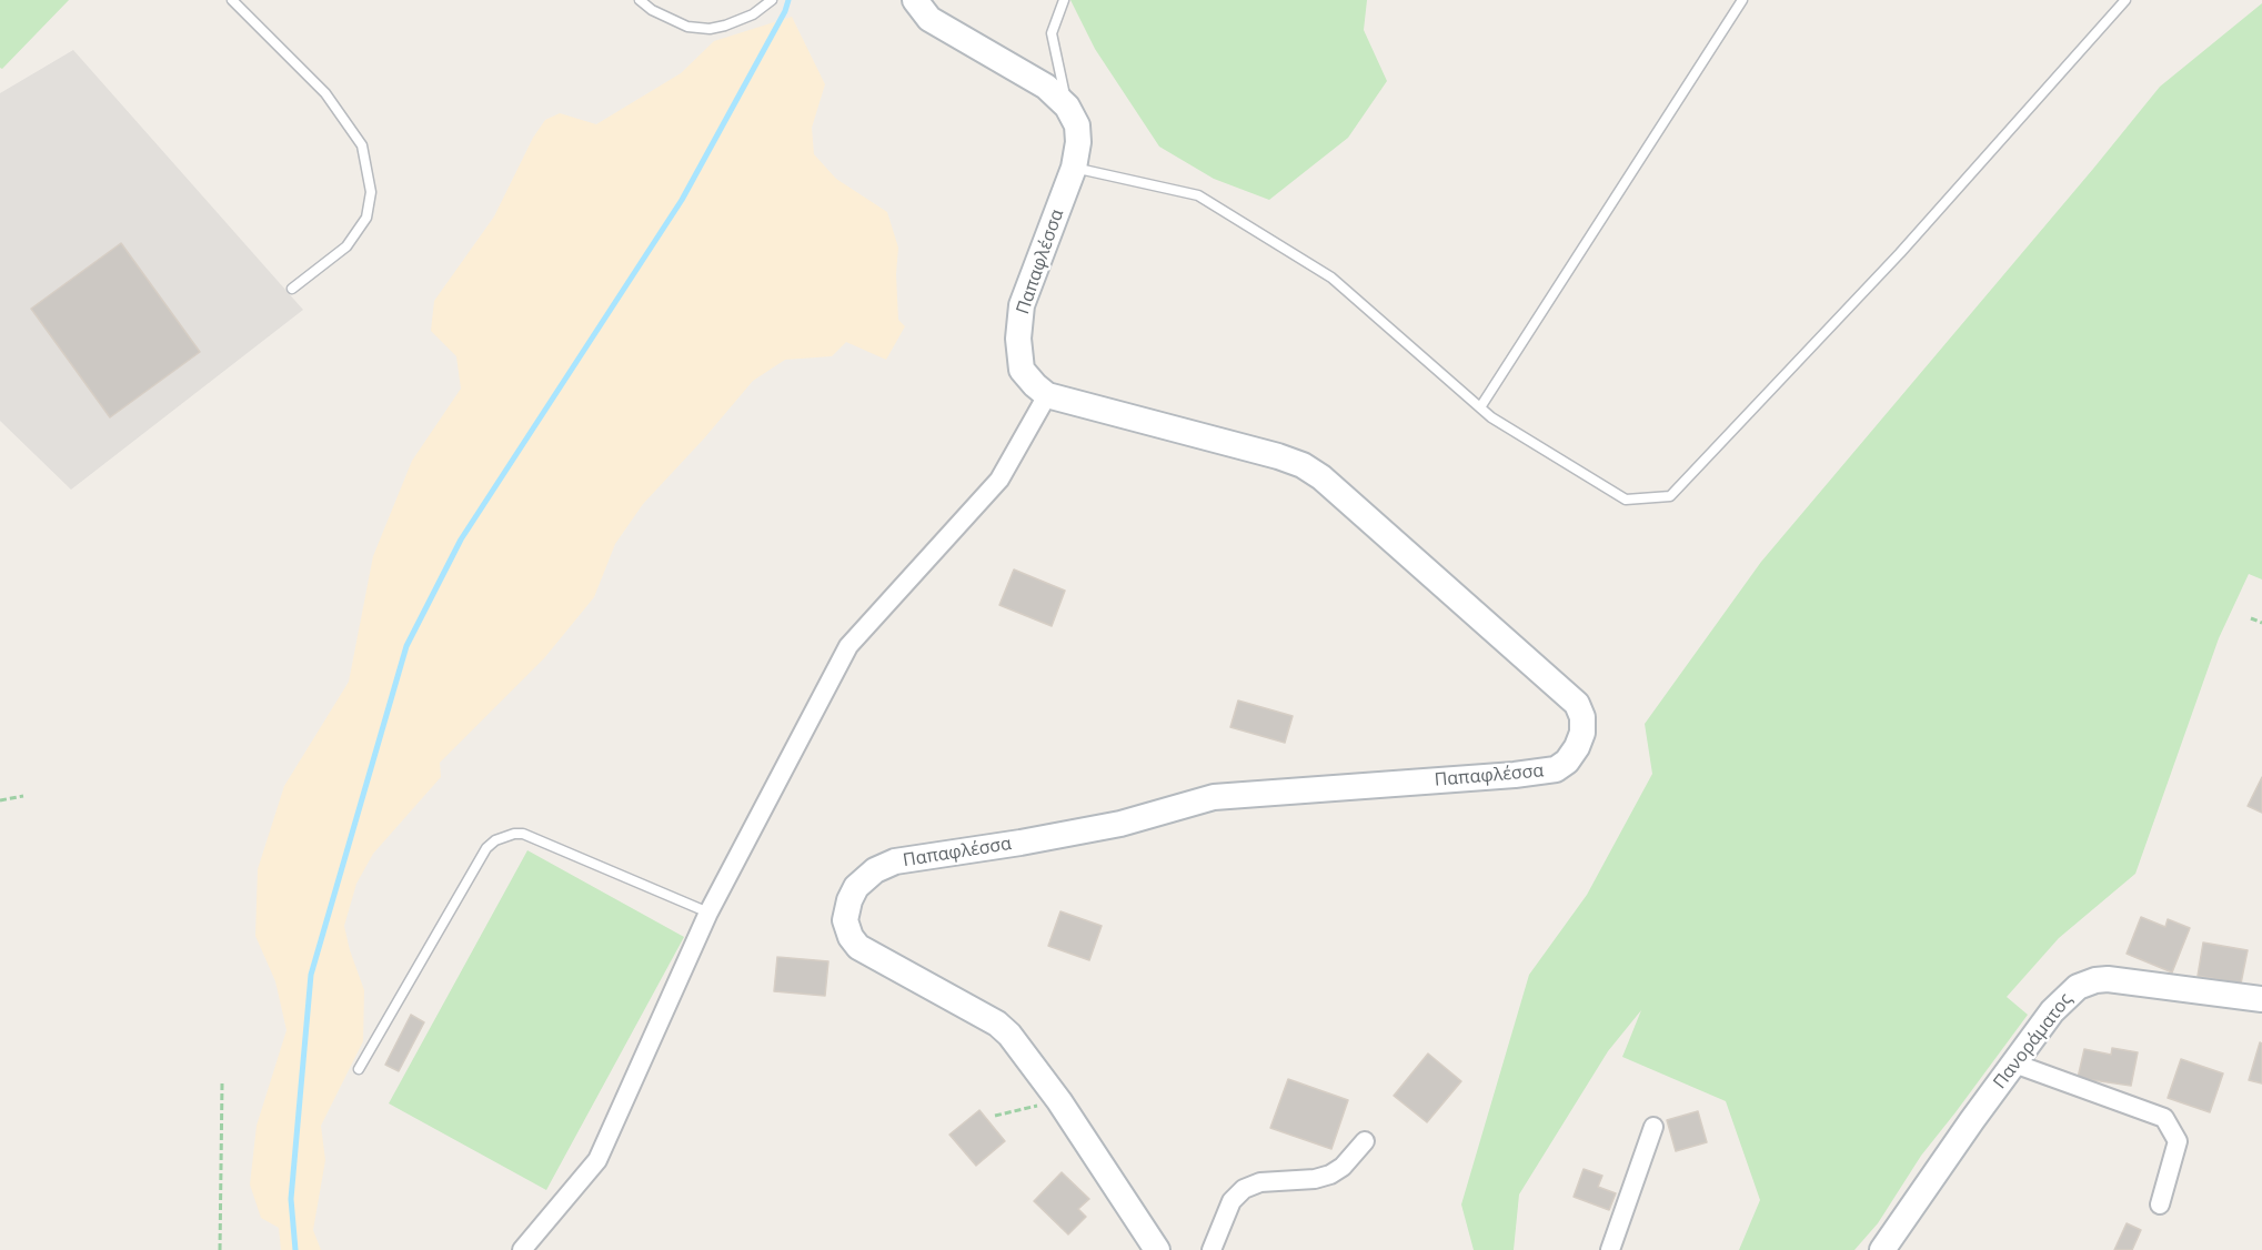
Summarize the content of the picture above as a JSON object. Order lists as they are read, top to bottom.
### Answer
{
  "streets": {
    "street": ["Παπαφλέσσα", "Πανοράματος"]
  }
}
